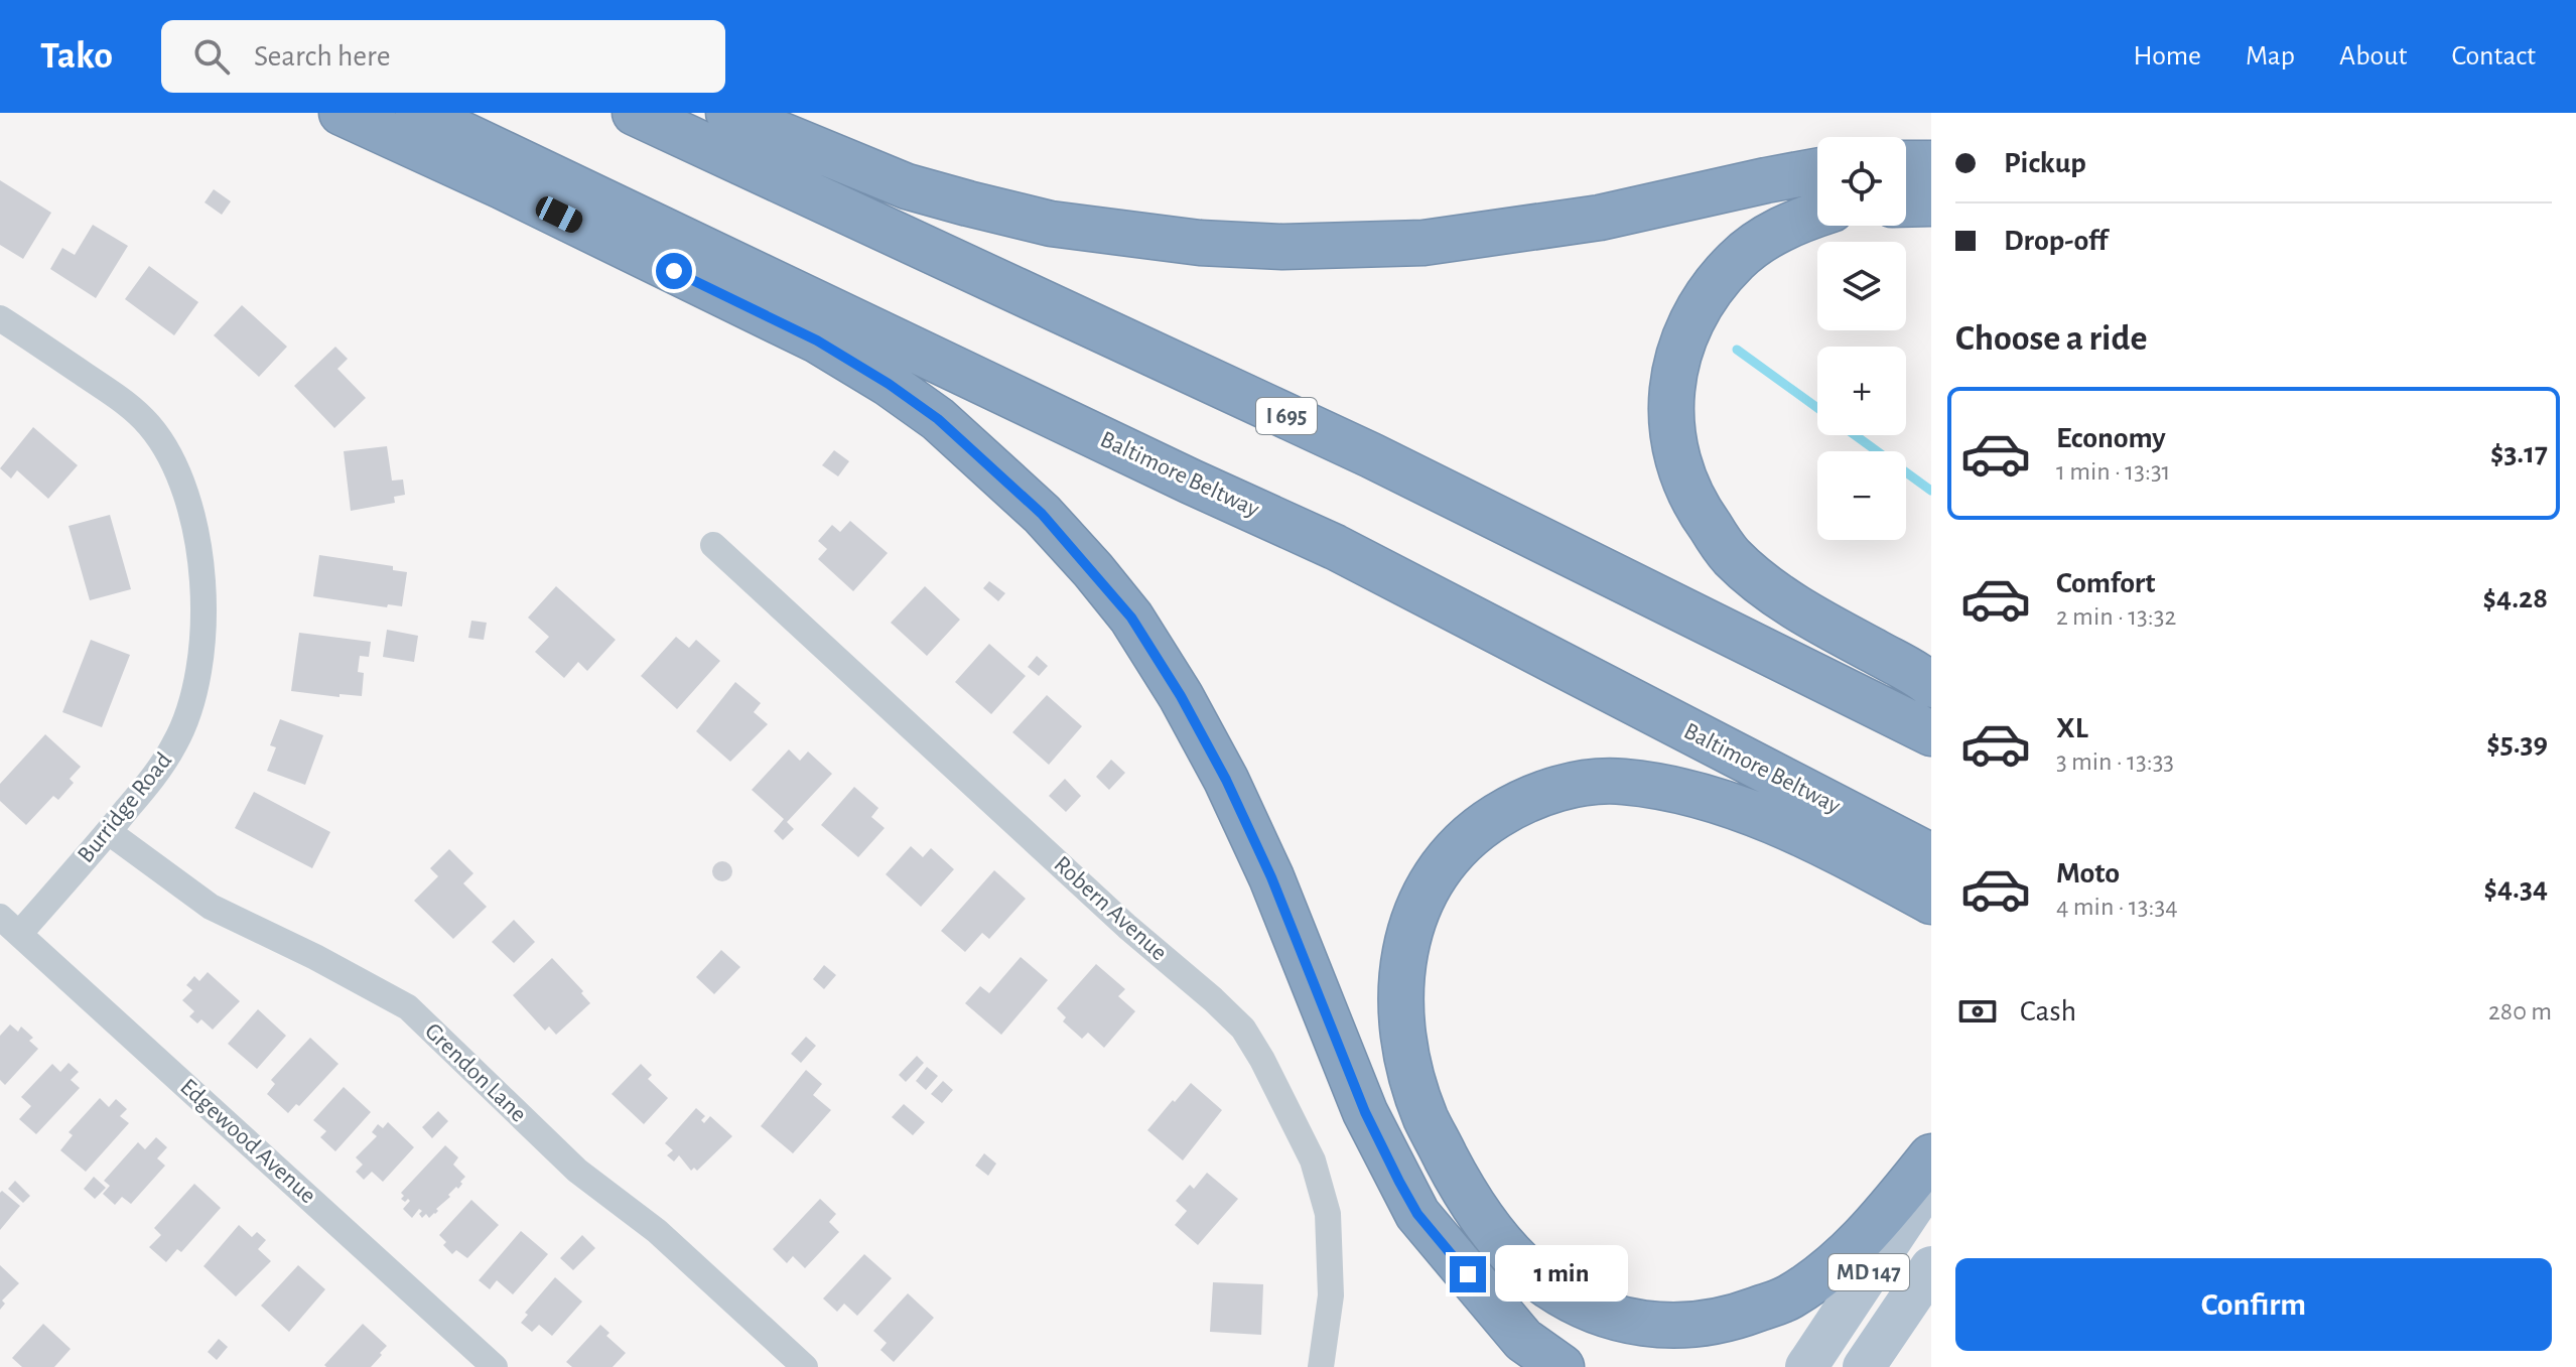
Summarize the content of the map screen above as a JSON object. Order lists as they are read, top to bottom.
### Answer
{
  "streets": {
    "highway": ["I 695", "Baltimore Beltway"],
    "main road": ["MD 147"],
    "street": [
      "Burridge Road",
      "Robern Avenue",
      "Grendon Lane",
      "Edgewood Avenue"
    ]
  },
  "crossings": [
    ["Burridge Road", "Grendon Lane"],
    ["Burridge Road", "Edgewood Avenue"]
  ],
  "page": {
    "header": "Tako",
    "search": "Search here",
    "nav": [
      "Home",
      "Map",
      "About",
      "Contact"
    ],
    "banner": ["Pickup", "Drop-off"],
    "map_buttons": ["+", "−"],
    "heading": "Choose a ride",
    "list": [
      {
        "name": "Economy",
        "note": "1 min · 13:31",
        "value": "$3.17"
      },
      {
        "name": "Comfort",
        "note": "2 min · 13:32",
        "value": "$4.28"
      },
      {
        "name": "XL",
        "note": "3 min · 13:33",
        "value": "$5.39"
      },
      {
        "name": "Moto",
        "note": "4 min · 13:34",
        "value": "$4.34"
      }
    ],
    "pay": ["Cash", "280 m"],
    "buttons": "Confirm",
    "bubble": "1 min"
  }
}
